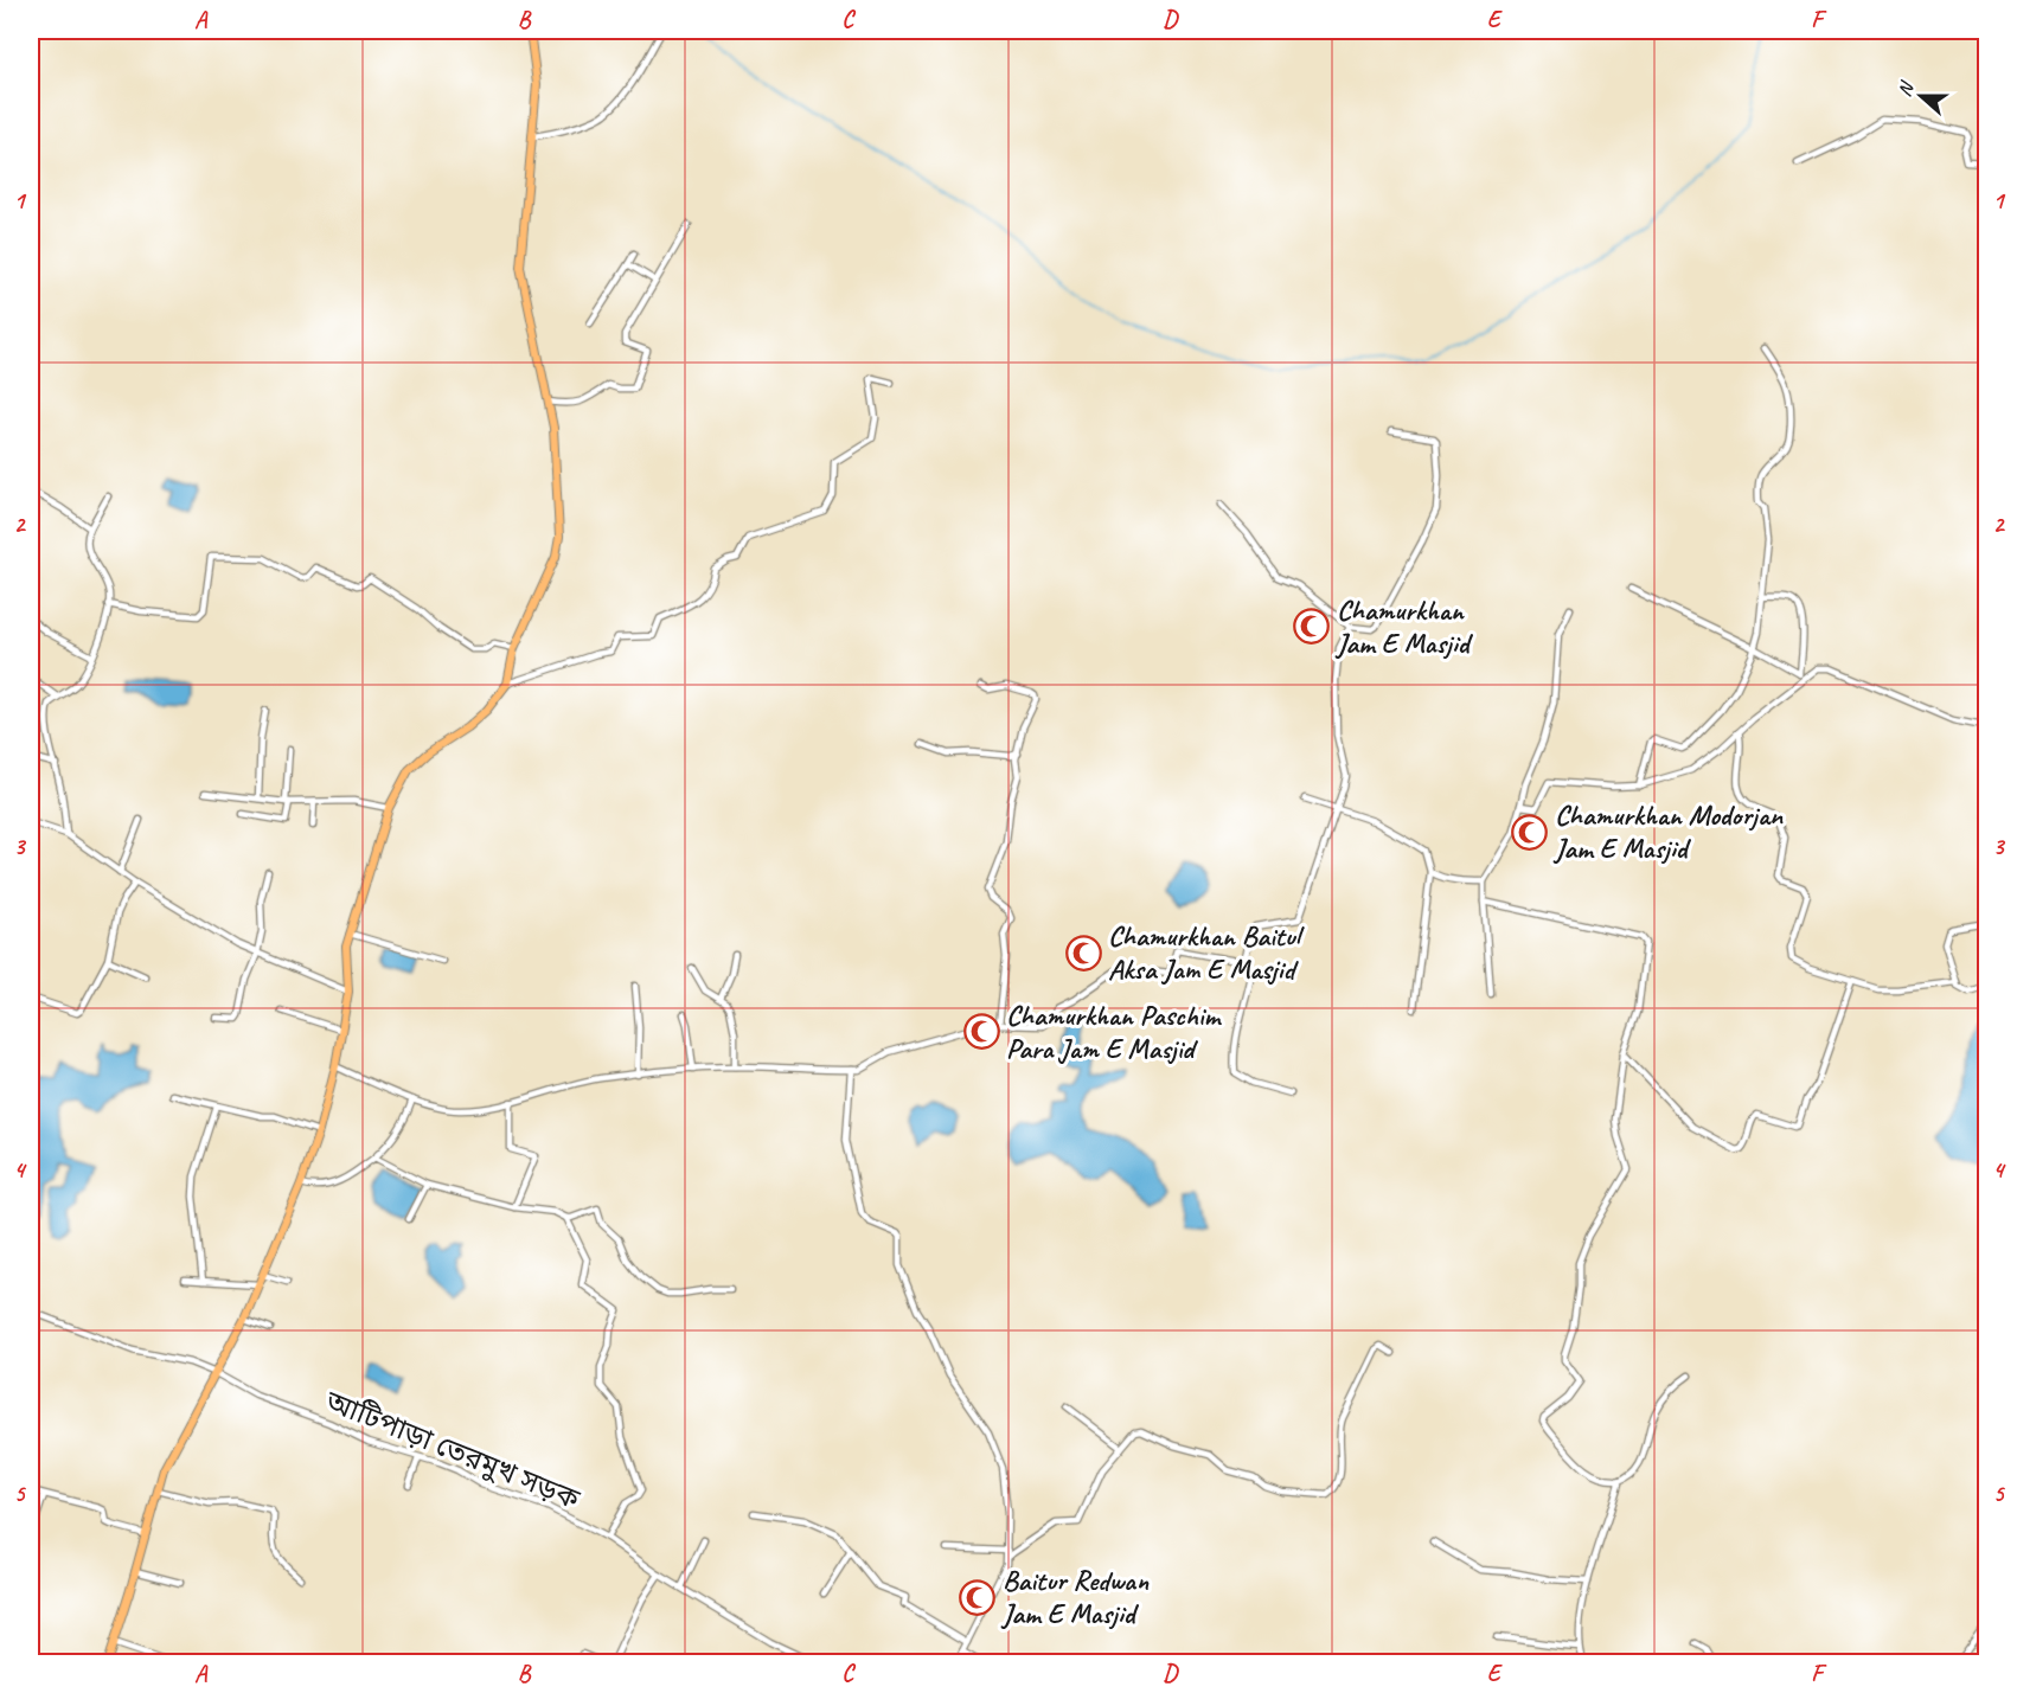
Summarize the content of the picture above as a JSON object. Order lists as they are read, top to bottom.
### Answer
{
  "streets": {
    "street": ["আটিপাড়া তেরমুখ সড়ক"]
  },
  "places": {
    "mosque": [
      "Chamurkhan Jam E Masjid",
      "Chamurkhan Modorjan Jam E Masjid",
      "Chamurkhan Baitul Aksa Jam E Masjid",
      "Chamurkhan Paschim Para Jam E Masjid",
      "Baitur Redwan Jam E Masjid"
    ]
  },
  "north": "left",
  "grid": {
    "columns": [
      "A",
      "B",
      "C",
      "D",
      "E",
      "F"
    ],
    "rows": [
      "1",
      "2",
      "3",
      "4",
      "5"
    ]
  }
}
